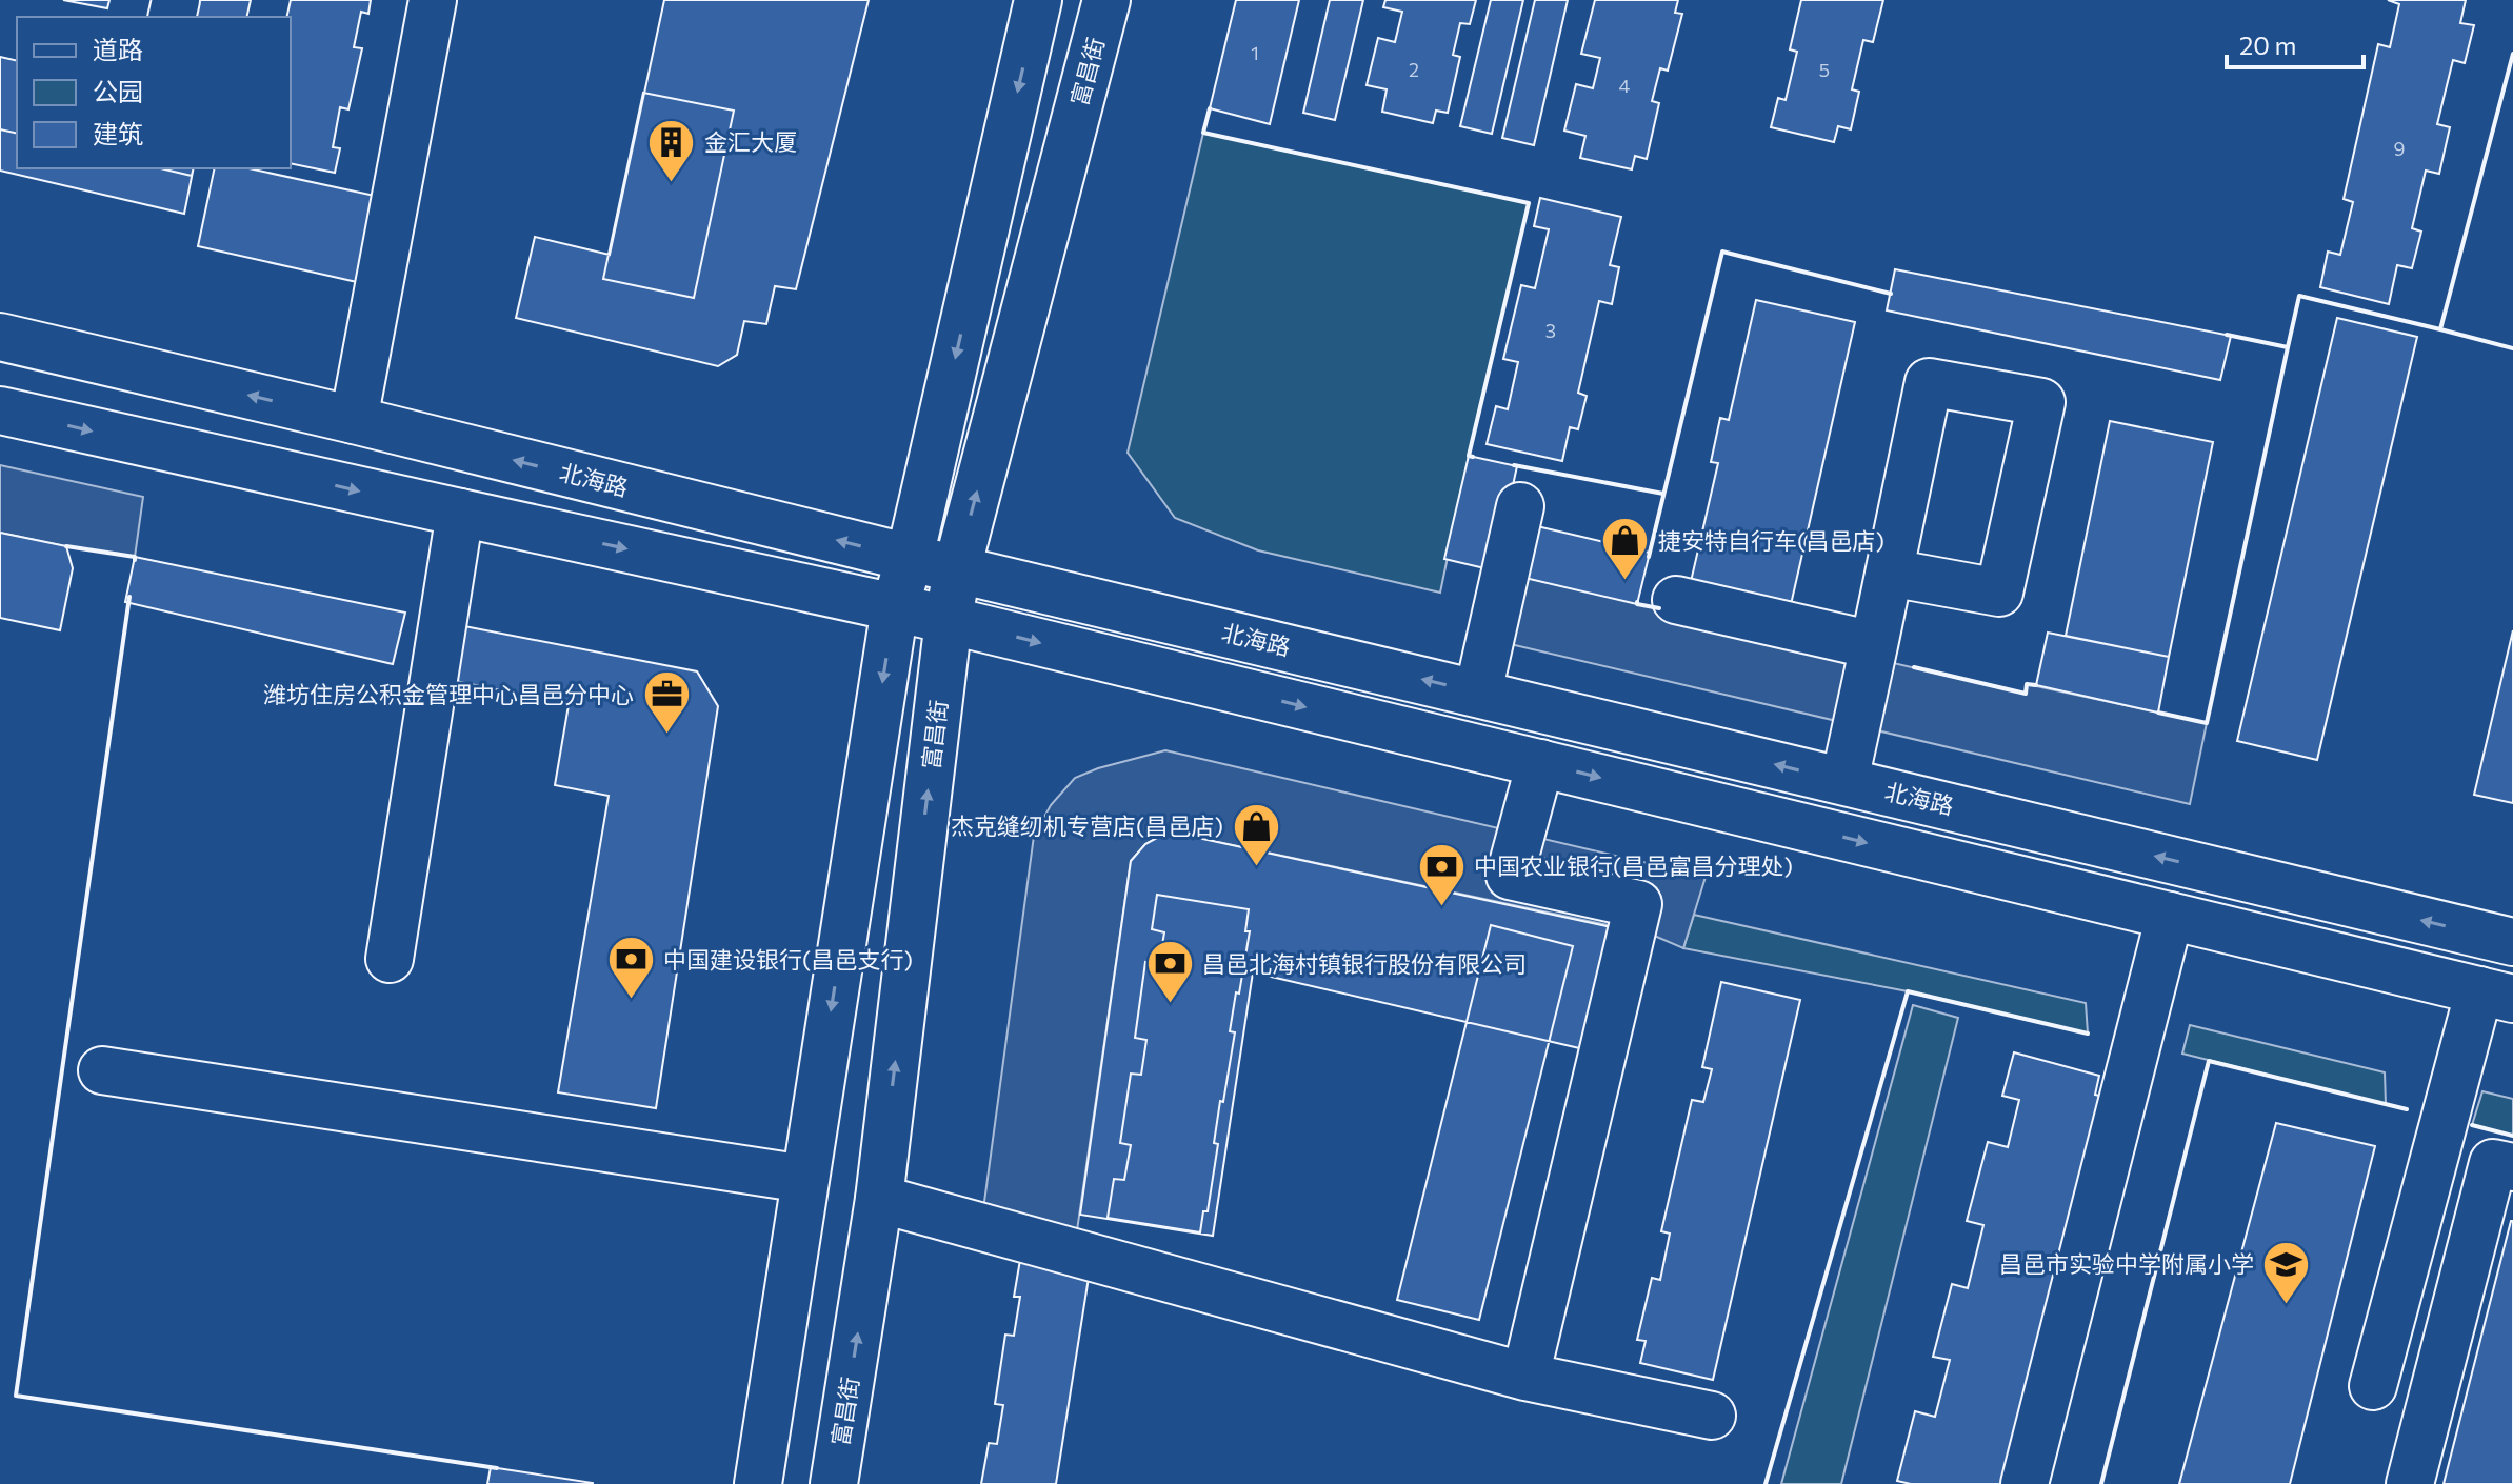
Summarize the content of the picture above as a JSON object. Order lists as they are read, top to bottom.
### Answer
{
  "streets": {
    "main road": ["富昌街", "北海路"]
  },
  "crossings": [
    ["富昌街", "北海路"]
  ],
  "places": {
    "building": ["金汇大厦"],
    "shop": ["捷安特自行车(昌邑店)", "杰克缝纫机专营店(昌邑店)"],
    "office": ["潍坊住房公积金管理中心昌邑分中心"],
    "bank": ["中国农业银行(昌邑富昌分理处)", "中国建设银行(昌邑支行)", "昌邑北海村镇银行股份有限公司"],
    "school or university": ["昌邑市实验中学附属小学"]
  },
  "house_numbers": [
    "1",
    "2",
    "5",
    "4",
    "9",
    "3"
  ],
  "legend": ["道路", "公园", "建筑"],
  "scale_bar": "20 m"
}
